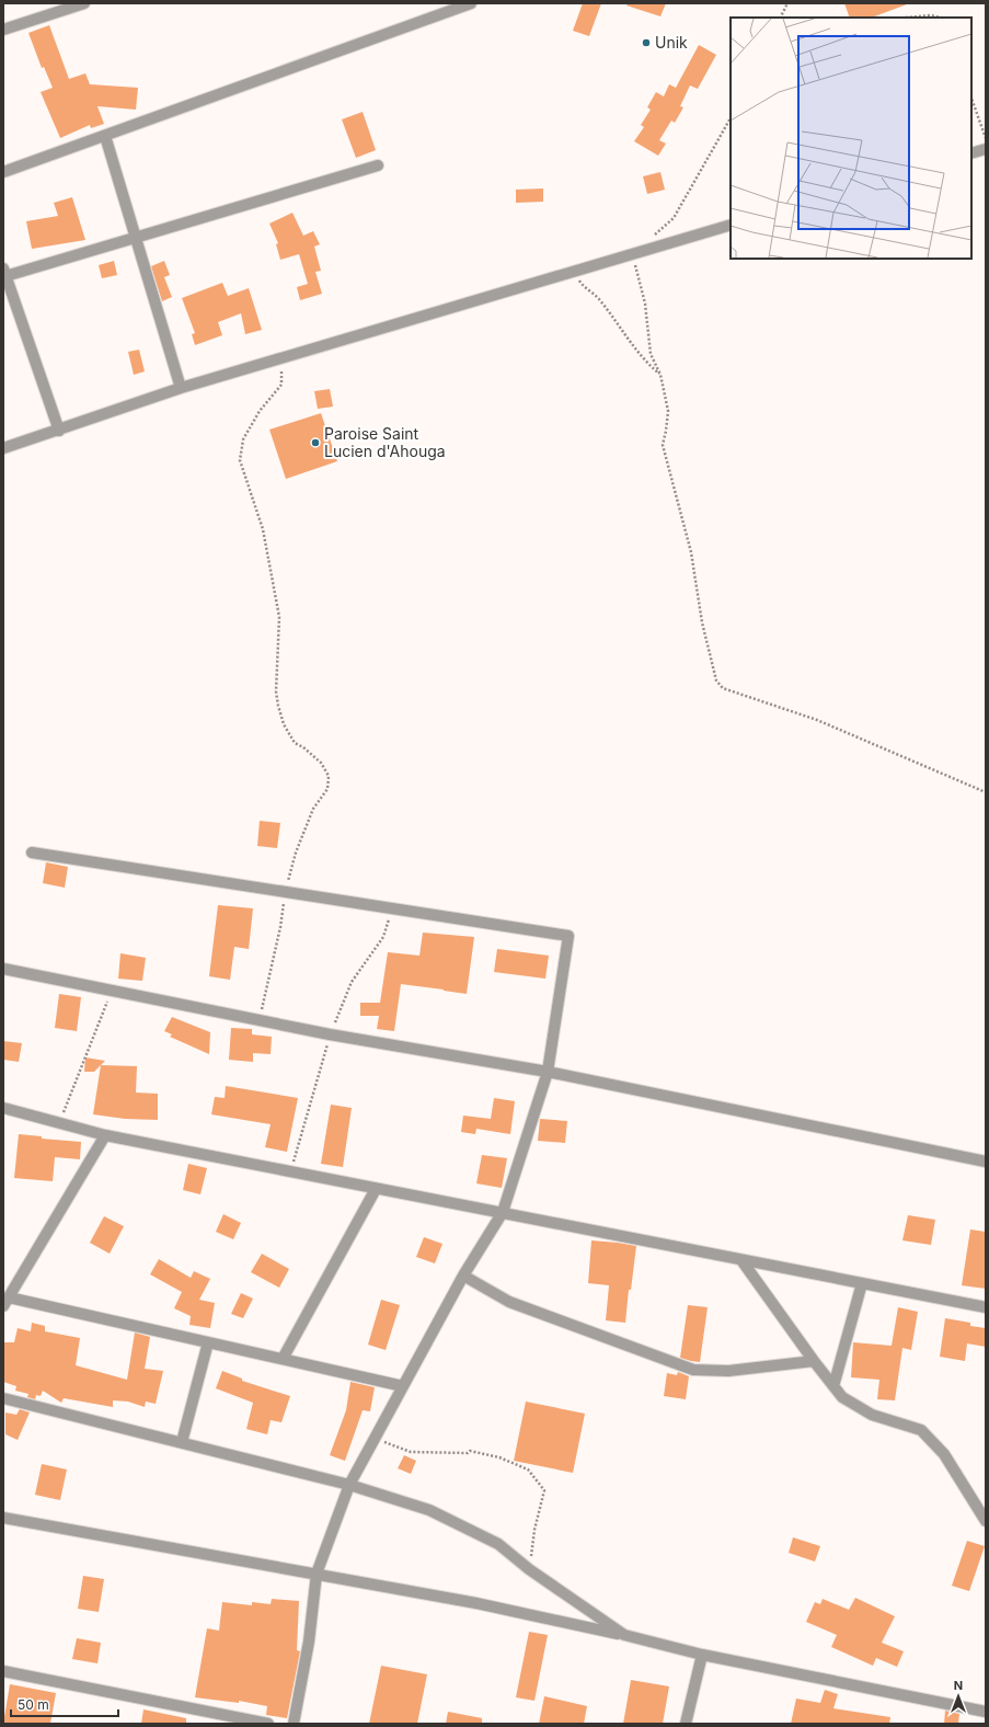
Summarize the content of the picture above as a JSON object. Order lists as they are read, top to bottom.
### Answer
{
  "places": ["Unik", "Paroise Saint Lucien d'Ahouga"],
  "scale_bar": "50 m",
  "north": "top"
}
